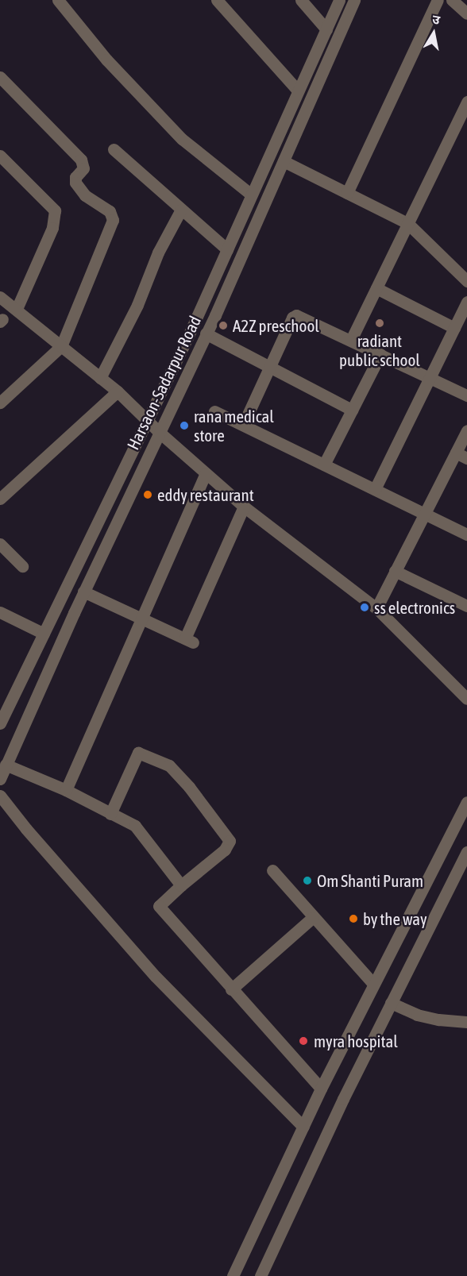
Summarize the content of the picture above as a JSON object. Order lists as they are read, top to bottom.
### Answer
{
  "streets": {
    "street": ["Harsaon-Sadarpur Road"]
  },
  "places": [
    "radiant public school",
    "A2Z preschool",
    "rana medical store",
    "eddy restaurant",
    "ss electronics",
    "Om Shanti Puram",
    "by the way",
    "myra hospital"
  ],
  "north": "top"
}
